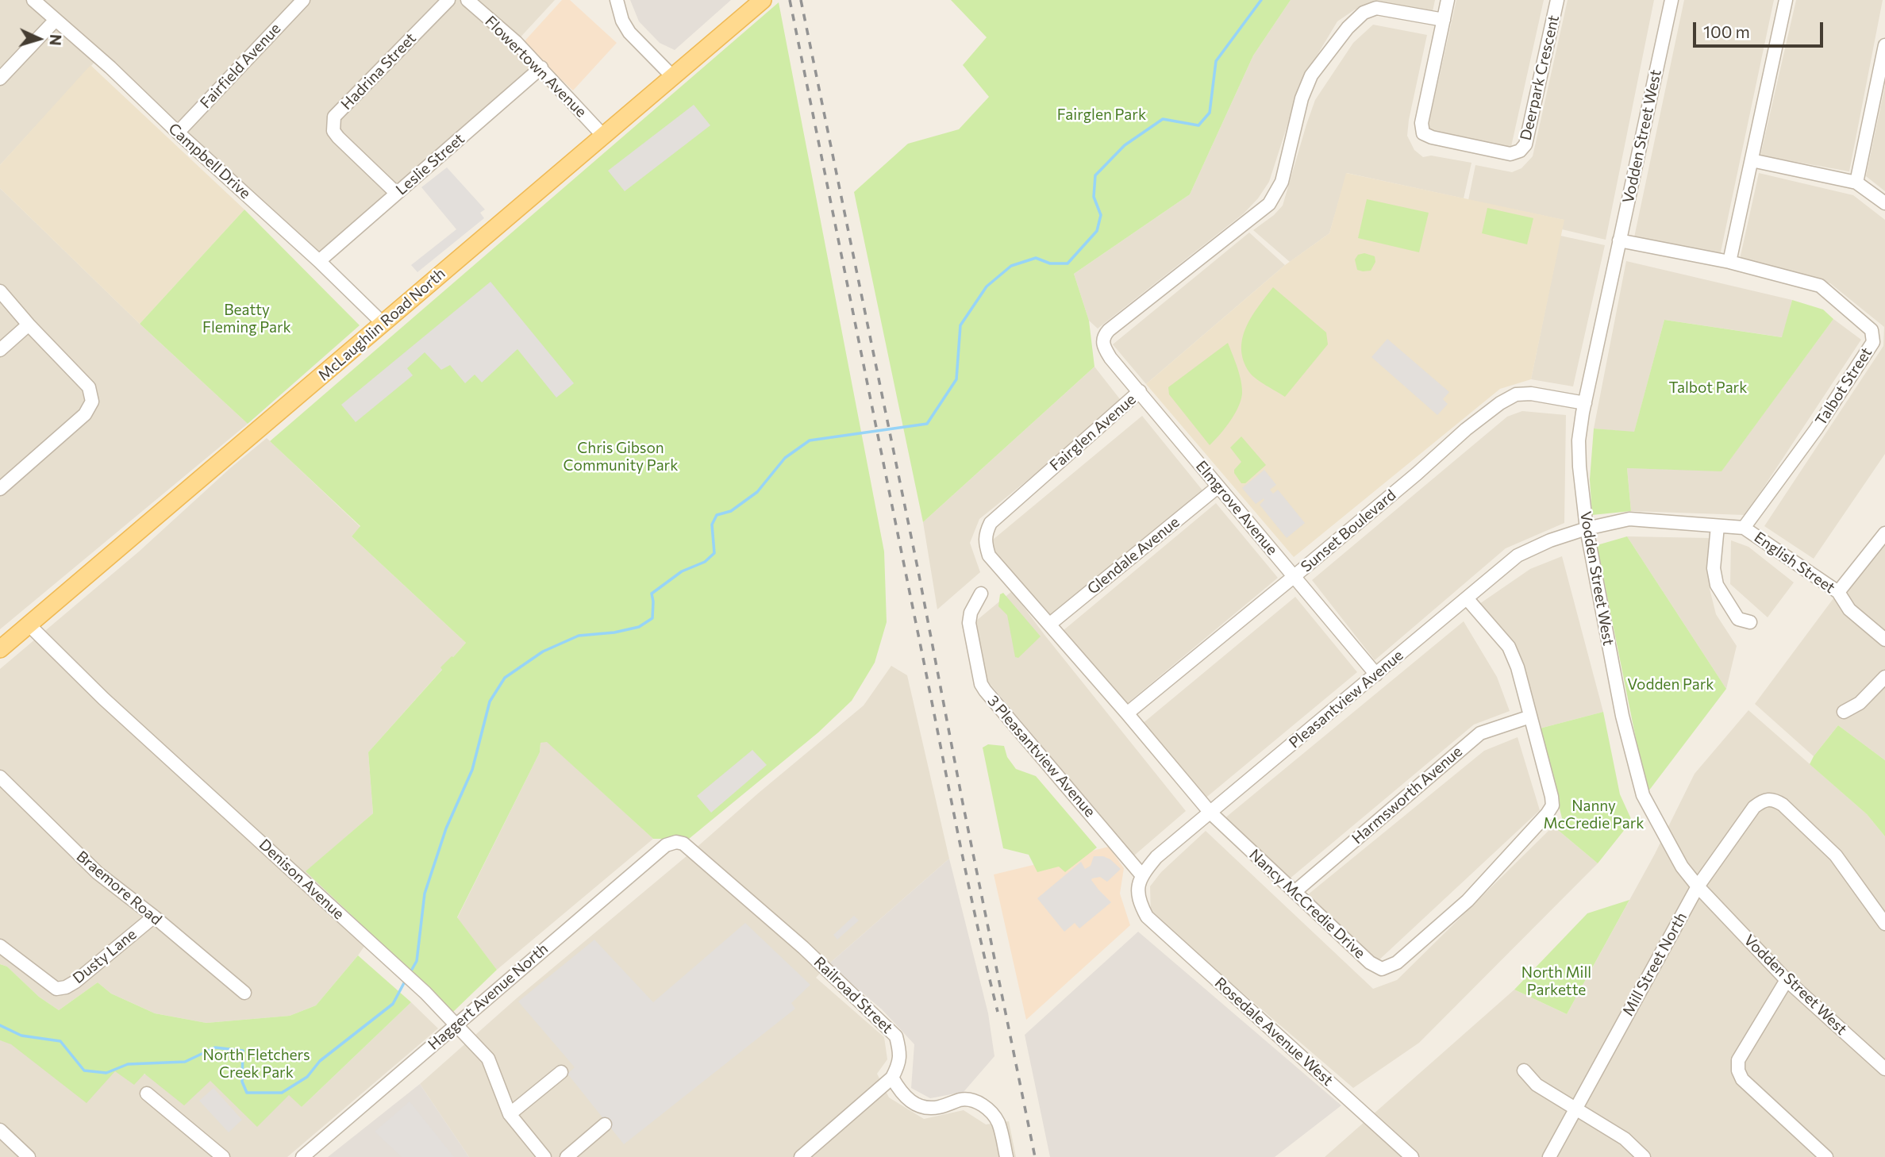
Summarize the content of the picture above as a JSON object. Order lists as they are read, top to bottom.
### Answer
{
  "streets": {
    "main road": ["McLaughlin Road North"],
    "street": [
      "Fairfield Avenue",
      "Flowertown Avenue",
      "Hadrina Street",
      "Deerpark Crescent",
      "Vodden Street West",
      "Campbell Drive",
      "Leslie Street",
      "Talbot Street",
      "Fairglen Avenue",
      "Elmgrove Avenue",
      "Sunset Boulevard",
      "Glendale Avenue",
      "English Street",
      "Pleasantview Avenue",
      "3 Pleasantview Avenue",
      "Harmsworth Avenue",
      "Denison Avenue",
      "Braemore Road",
      "Nancy McCredie Drive",
      "Dusty Lane",
      "Mill Street North",
      "Railroad Street",
      "Haggert Avenue North",
      "Rosedale Avenue West"
    ]
  },
  "crossings": [
    ["Fairfield Avenue", "Campbell Drive"],
    ["Flowertown Avenue", "Leslie Street"],
    ["Flowertown Avenue", "McLaughlin Road North"],
    ["Hadrina Street", "Leslie Street"],
    ["Deerpark Crescent", "Fairglen Avenue"],
    ["Vodden Street West", "Talbot Street"],
    ["Vodden Street West", "Sunset Boulevard"],
    ["Vodden Street West", "English Street"],
    ["Vodden Street West", "Pleasantview Avenue"],
    ["Vodden Street West", "Mill Street North"],
    ["Campbell Drive", "Leslie Street"],
    ["Campbell Drive", "McLaughlin Road North"],
    ["McLaughlin Road North", "Denison Avenue"],
    ["Talbot Street", "English Street"],
    ["Fairglen Avenue", "Elmgrove Avenue"],
    ["Fairglen Avenue", "Sunset Boulevard"],
    ["Fairglen Avenue", "Glendale Avenue"],
    ["Fairglen Avenue", "Pleasantview Avenue"],
    ["Fairglen Avenue", "Nancy McCredie Drive"],
    ["Elmgrove Avenue", "Sunset Boulevard"],
    ["Elmgrove Avenue", "Glendale Avenue"],
    ["Elmgrove Avenue", "Pleasantview Avenue"],
    ["English Street", "Pleasantview Avenue"],
    ["Pleasantview Avenue", "3 Pleasantview Avenue"],
    ["Pleasantview Avenue", "Nancy McCredie Drive"],
    ["Pleasantview Avenue", "Rosedale Avenue West"],
    ["3 Pleasantview Avenue", "Rosedale Avenue West"],
    ["Harmsworth Avenue", "Nancy McCredie Drive"],
    ["Denison Avenue", "Haggert Avenue North"],
    ["Braemore Road", "Dusty Lane"],
    ["Railroad Street", "Haggert Avenue North"]
  ],
  "parks": [
    "Fairglen Park",
    "Beatty Fleming Park",
    "Talbot Park",
    "Chris Gibson Community Park",
    "Vodden Park",
    "Nanny McCredie Park",
    "North Mill Parkette",
    "North Fletchers Creek Park"
  ],
  "scale_bar": "100 m",
  "north": "right"
}
